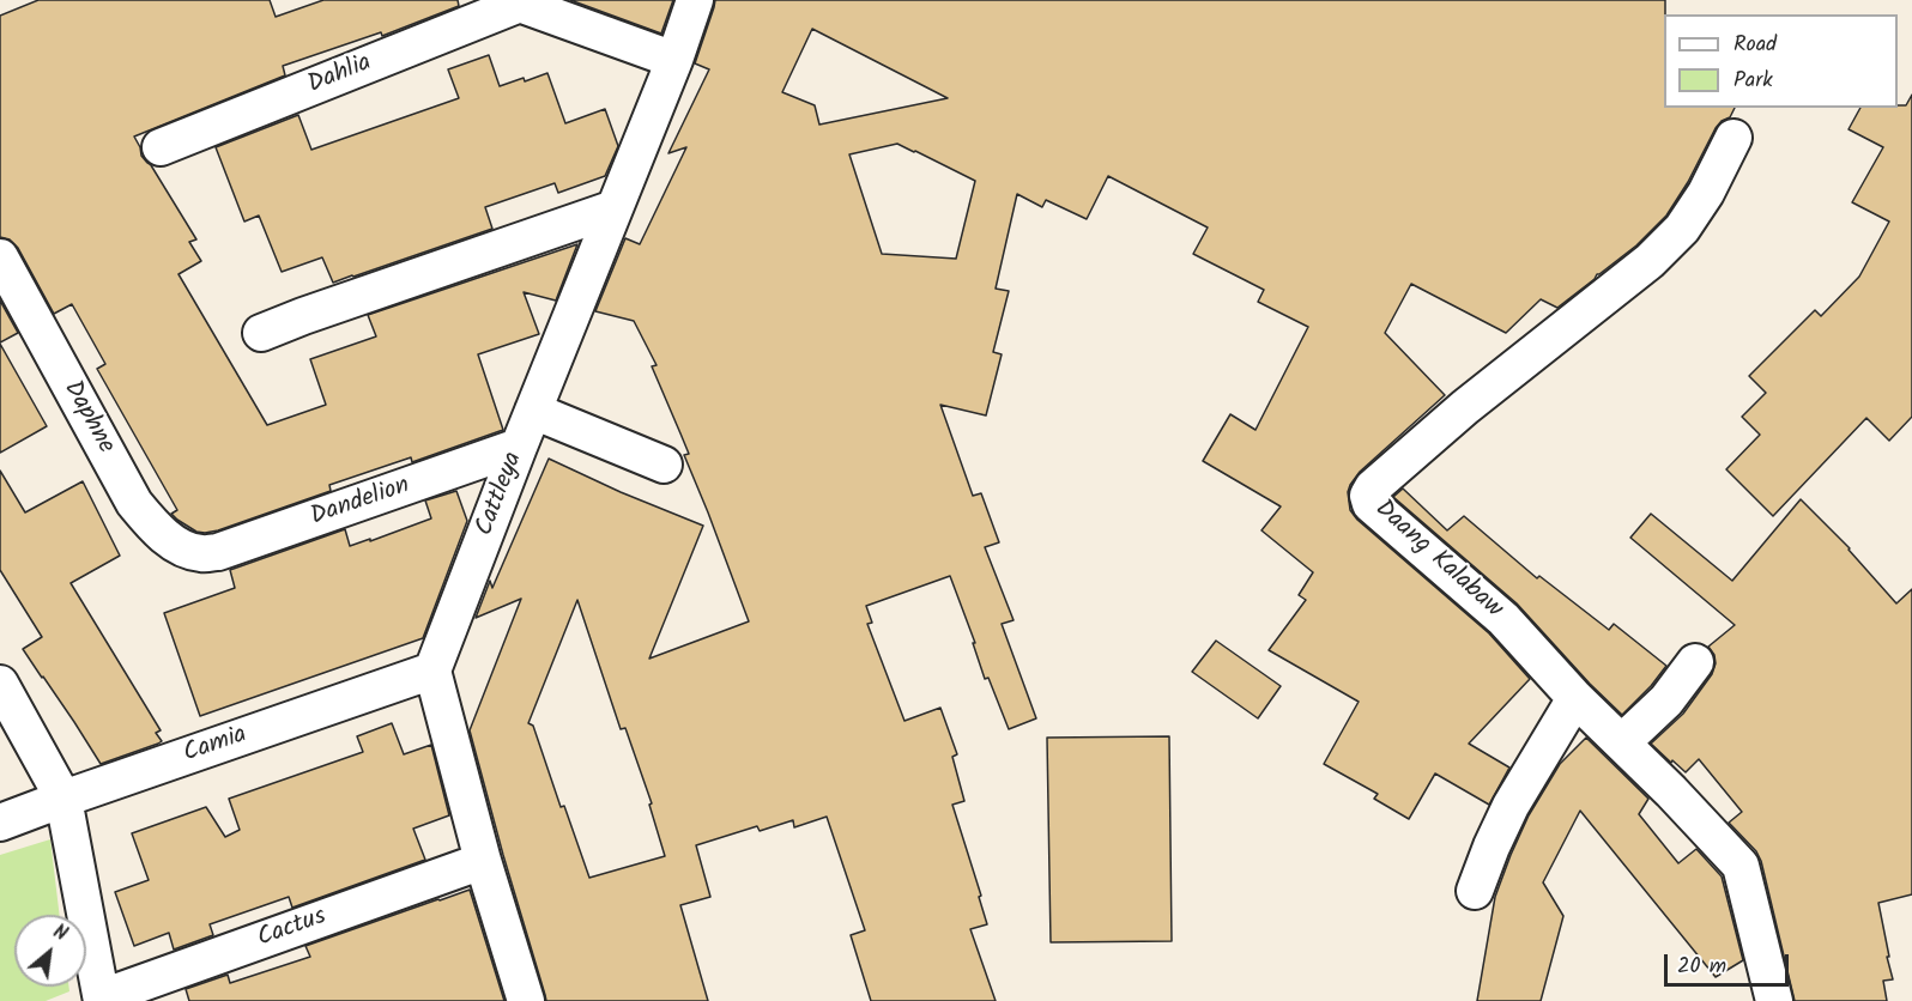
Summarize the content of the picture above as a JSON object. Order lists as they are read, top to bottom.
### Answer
{
  "streets": {
    "street": [
      "Dahlia",
      "Daphne",
      "Cattleya",
      "Dandelion",
      "Daang Kalabaw",
      "Camia",
      "Cactus"
    ]
  },
  "crossings": [
    ["Daphne", "Dandelion"],
    ["Cattleya", "Dandelion"],
    ["Cattleya", "Camia"]
  ],
  "legend": ["Road", "Park"],
  "scale_bar": "20 m",
  "north": "top right"
}
